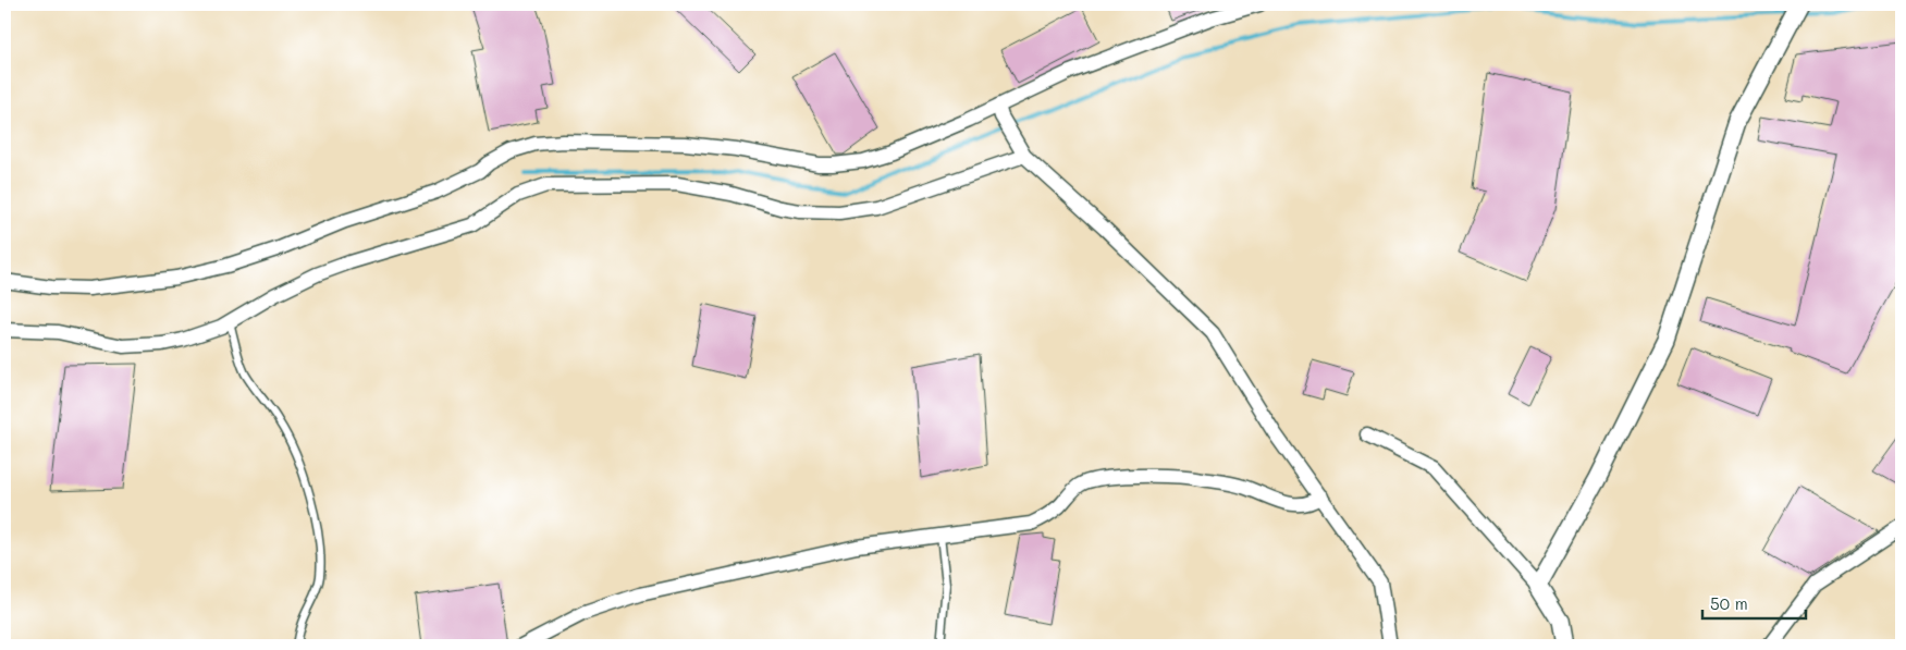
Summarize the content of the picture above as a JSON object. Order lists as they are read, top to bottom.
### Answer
{
  "scale_bar": "50 m"
}
